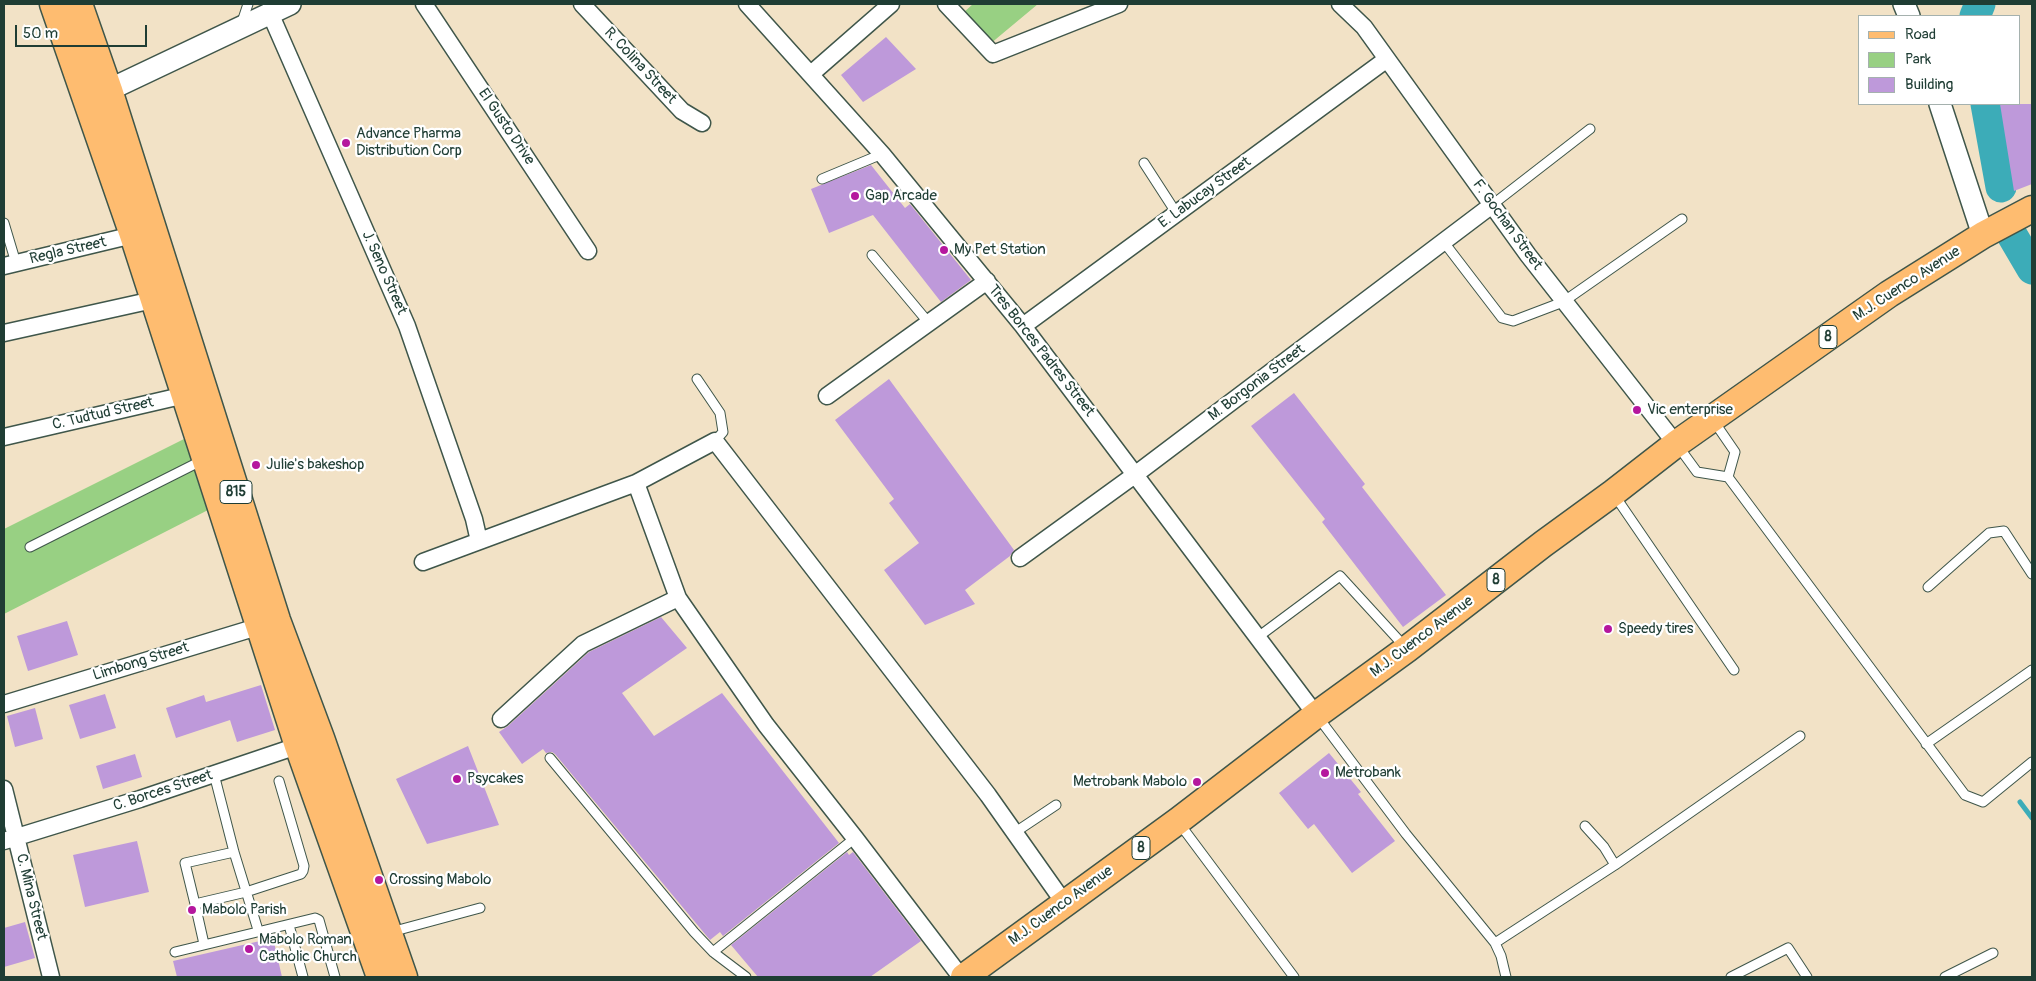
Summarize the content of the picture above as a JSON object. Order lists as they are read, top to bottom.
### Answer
{
  "streets": {
    "main road": ["M.J. Cuenco Avenue", "8", "815"],
    "street": [
      "R. Colina Street",
      "El Gusto Drive",
      "E. Labucay Street",
      "F. Gochan Street",
      "Regla Street",
      "J. Seno Street",
      "Tres Borces Padres Street",
      "M. Borgonia Street",
      "C. Tudtud Street",
      "Limbong Street",
      "C. Borces Street",
      "C. Mina Street"
    ]
  },
  "crossings": [
    ["E. Labucay Street", "F. Gochan Street"],
    ["E. Labucay Street", "Tres Borces Padres Street"],
    ["F. Gochan Street", "M.J. Cuenco Avenue"],
    ["F. Gochan Street", "M. Borgonia Street"],
    ["Regla Street", "815"],
    ["M.J. Cuenco Avenue", "Tres Borces Padres Street"],
    ["Tres Borces Padres Street", "M. Borgonia Street"],
    ["C. Tudtud Street", "815"],
    ["815", "Limbong Street"],
    ["815", "C. Borces Street"],
    ["C. Borces Street", "C. Mina Street"]
  ],
  "places": [
    "Advance Pharma Distribution Corp",
    "Gap Arcade",
    "My Pet Station",
    "Vic enterprise",
    "Julie's bakeshop",
    "Speedy tires",
    "Metrobank",
    "Psycakes",
    "Metrobank Mabolo",
    "Crossing Mabolo",
    "Mabolo Parish",
    "Mabolo Roman Catholic Church"
  ],
  "legend": ["Road", "Park", "Building"],
  "scale_bar": "50 m"
}
